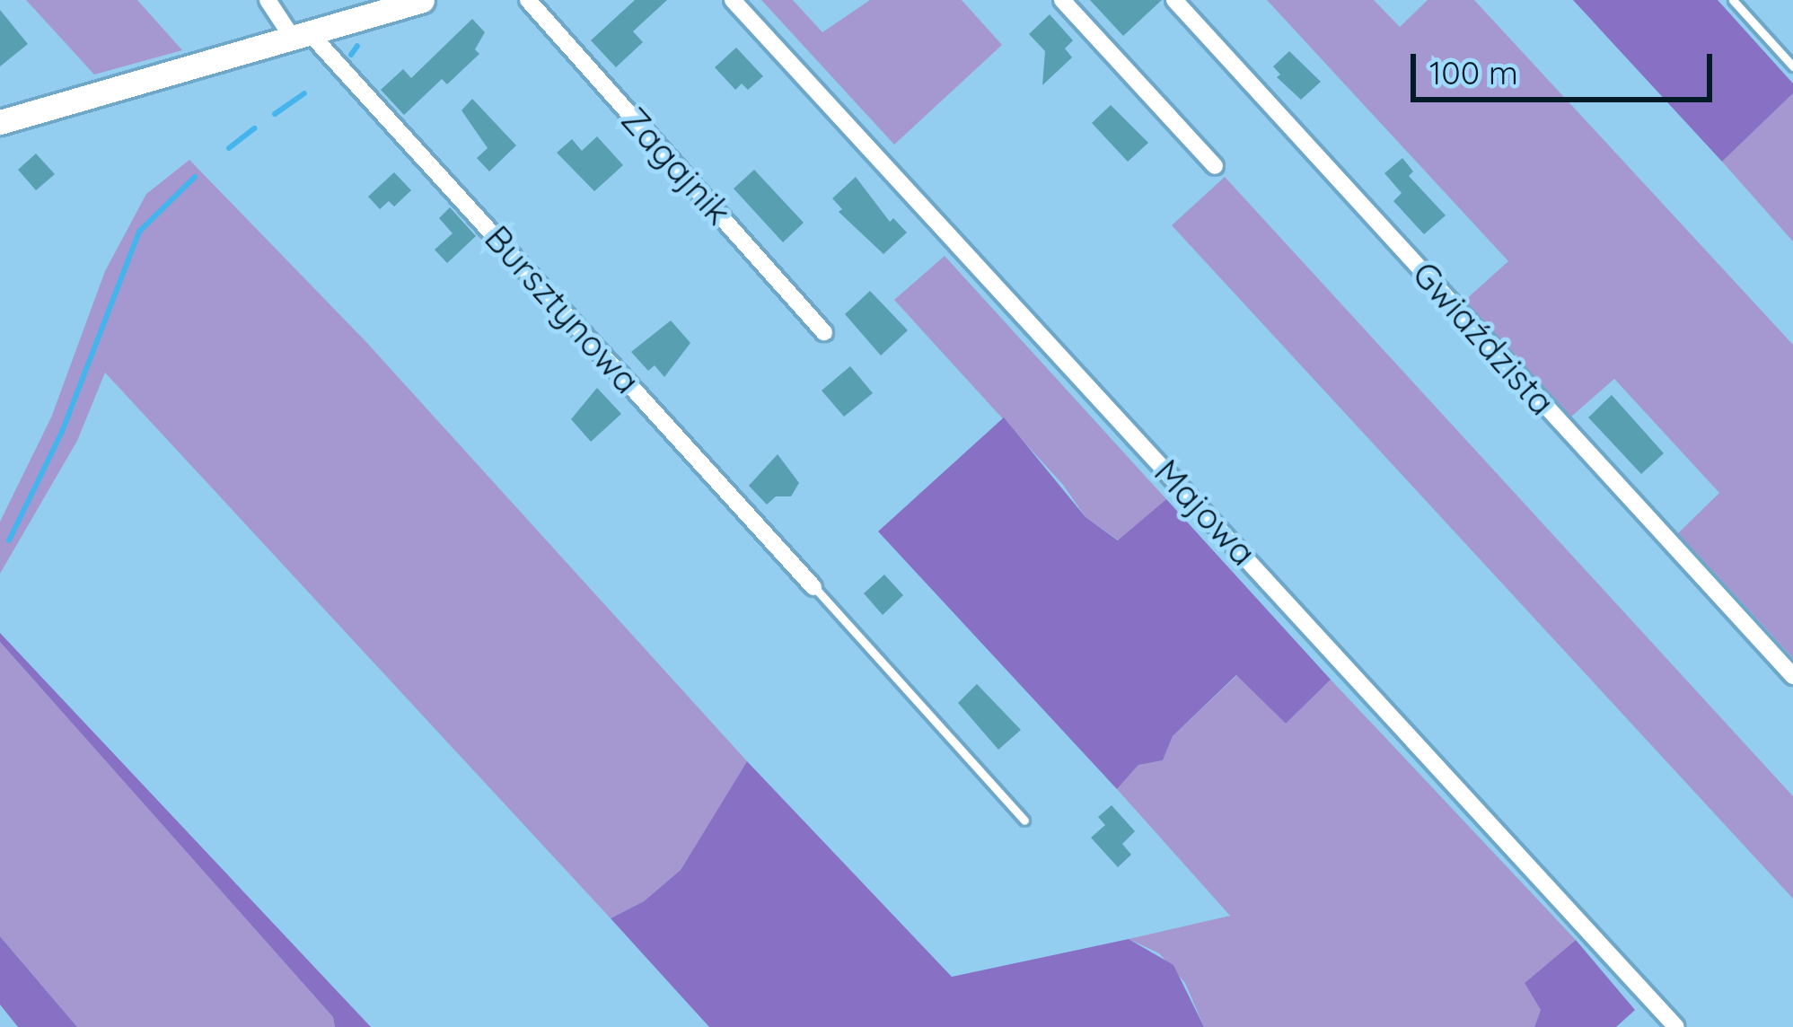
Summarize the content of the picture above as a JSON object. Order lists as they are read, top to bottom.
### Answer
{
  "streets": {
    "street": [
      "Zagajnik",
      "Bursztynowa",
      "Gwiaździsta",
      "Majowa"
    ]
  },
  "scale_bar": "100 m"
}
